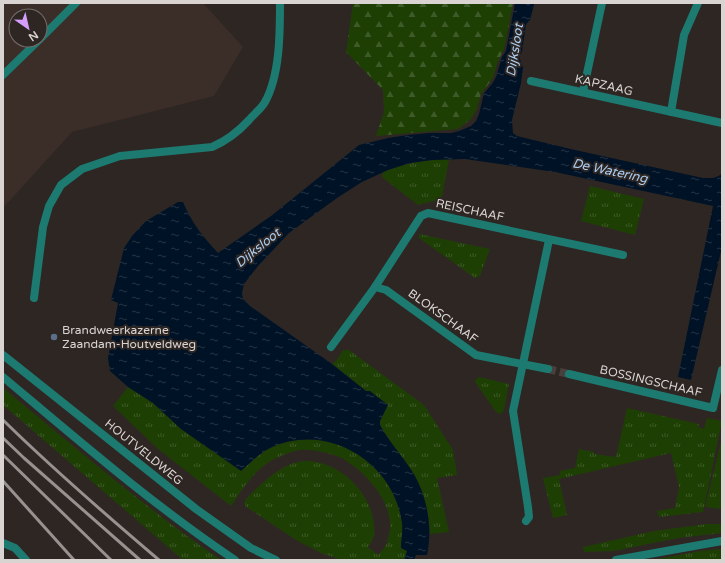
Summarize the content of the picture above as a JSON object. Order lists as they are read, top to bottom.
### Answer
{
  "streets": {
    "street": [
      "KAPZAAG",
      "REISCHAAF",
      "BLOKSCHAAF",
      "BOSSINGSCHAAF",
      "HOUTVELDWEG"
    ]
  },
  "crossings": [
    ["REISCHAAF", "BLOKSCHAAF"]
  ],
  "water": ["Dijksloot", "De Watering"],
  "places": ["Brandweerkazerne Zaandam-Houtveldweg"],
  "north": "bottom right"
}
